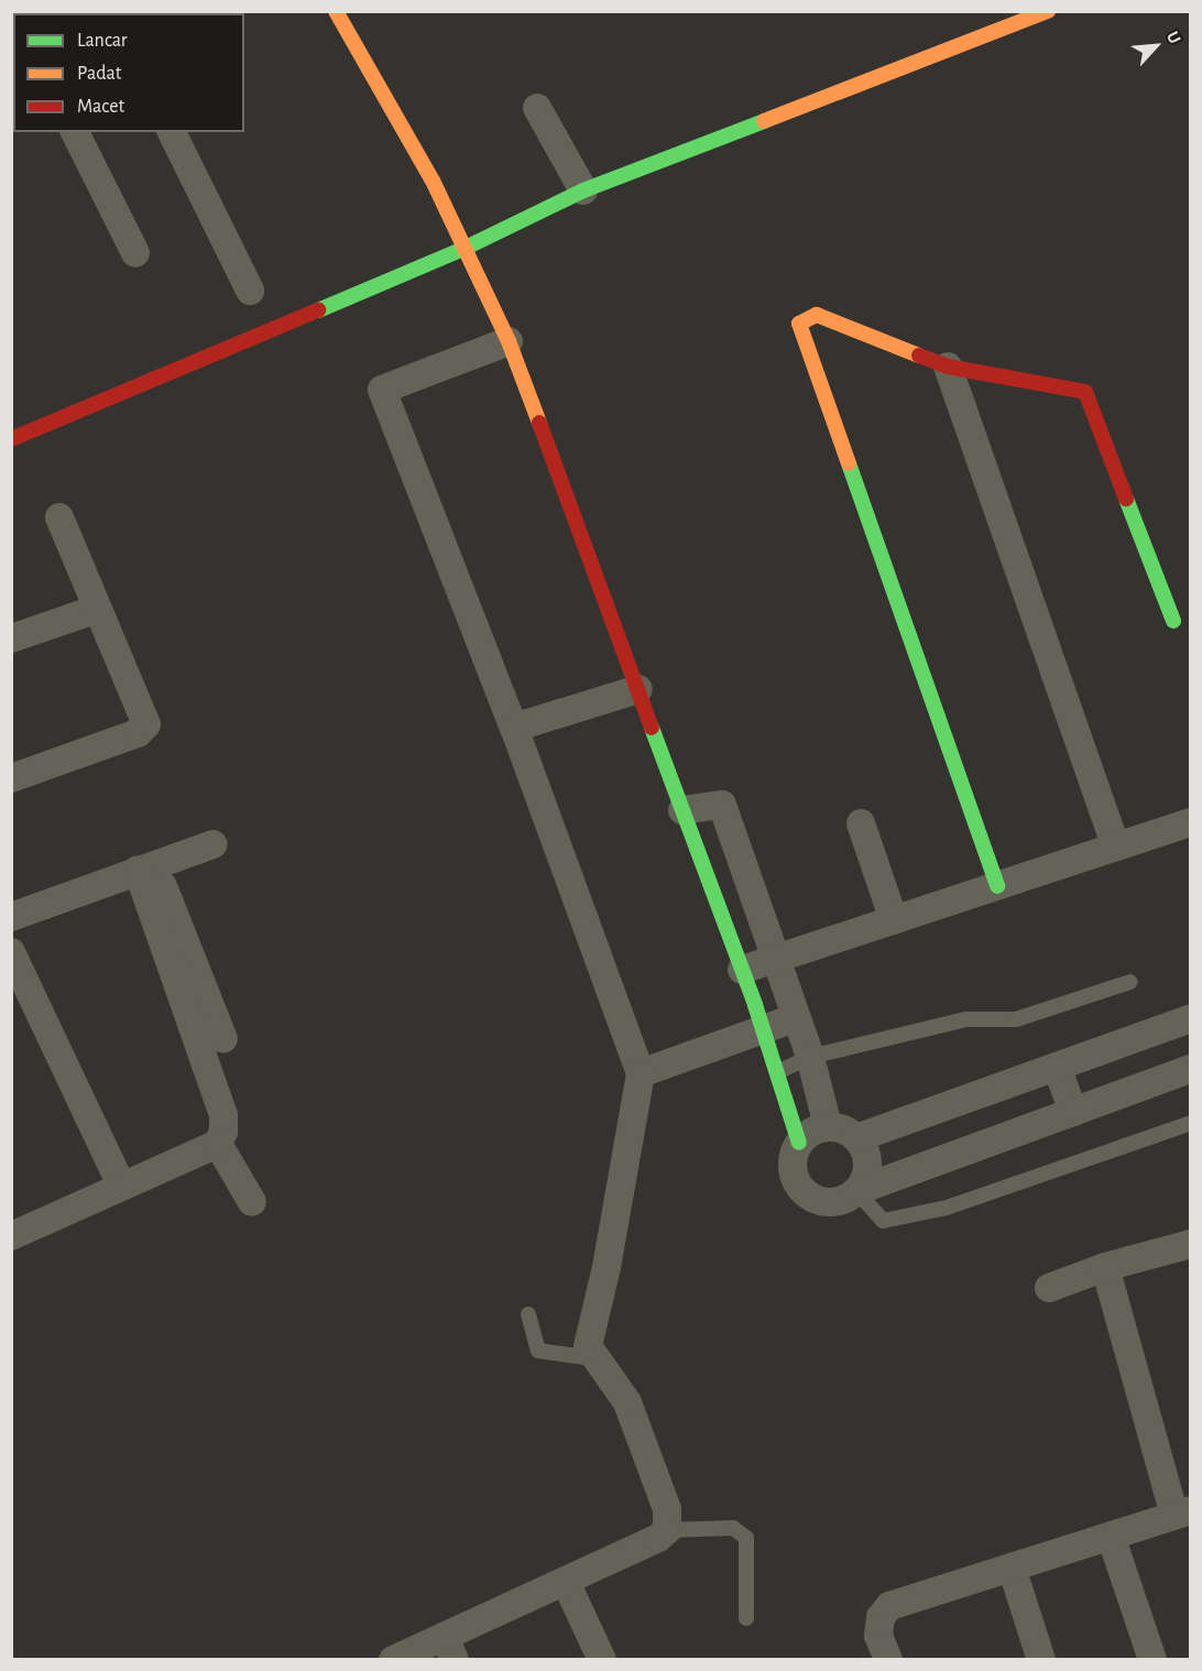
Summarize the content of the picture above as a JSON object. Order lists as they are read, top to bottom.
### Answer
{
  "legend": ["Lancar", "Padat", "Macet"],
  "north": "top right"
}
